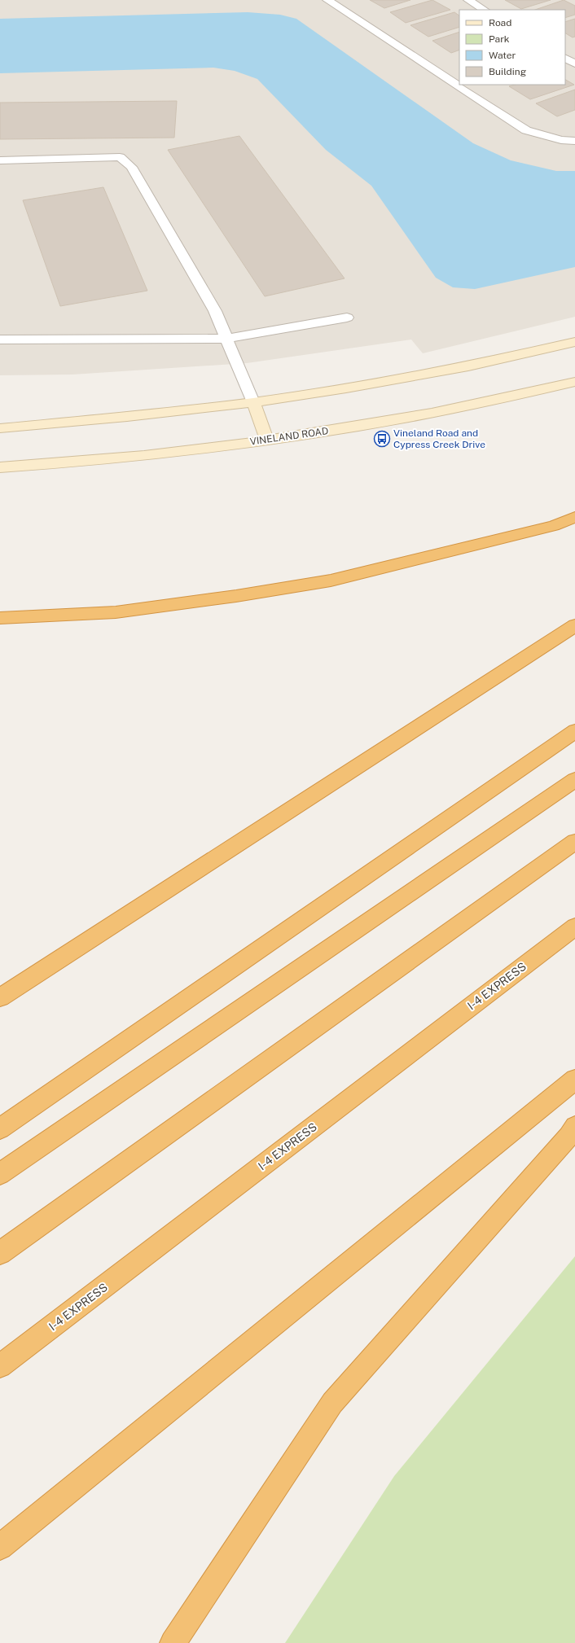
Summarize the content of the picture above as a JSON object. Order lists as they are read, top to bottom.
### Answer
{
  "streets": {
    "highway": ["I-4 EXPRESS"],
    "street": ["VINELAND ROAD"]
  },
  "places": {
    "bus stop": ["Vineland Road and Cypress Creek Drive"]
  },
  "legend": [
    "Road",
    "Park",
    "Water",
    "Building"
  ]
}
